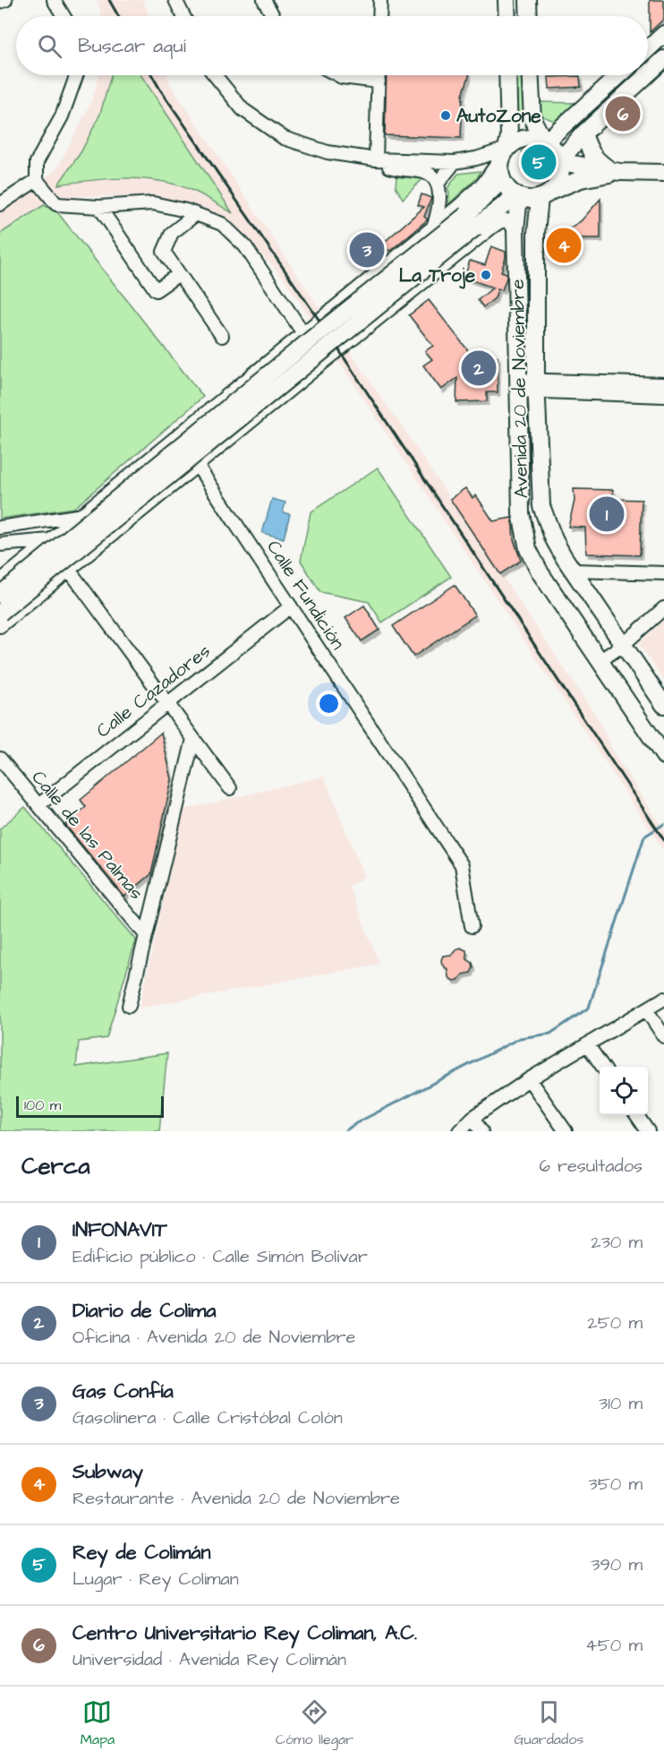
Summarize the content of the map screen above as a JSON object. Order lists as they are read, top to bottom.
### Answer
{
  "streets": {
    "main road": ["Avenida 20 de Noviembre"],
    "street": ["Calle Fundición", "Calle Cazadores", "Calle de las Palmas"]
  },
  "crossings": [
    ["Calle Fundición", "Calle Cazadores"],
    ["Calle Cazadores", "Calle de las Palmas"]
  ],
  "places": ["AutoZone", "La Troje"],
  "scale_bar": "100 m",
  "page": {
    "search": "Buscar aquí",
    "pins": [
      "6",
      "5",
      "4",
      "3",
      "2",
      "1"
    ],
    "scale": "100 m",
    "heading": ["Cerca", "6 resultados"],
    "list": [
      {
        "mark": "1",
        "name": "INFONAVIT",
        "note": "Edificio público · Calle Simón Bolívar",
        "value": "230 m"
      },
      {
        "mark": "2",
        "name": "Diario de Colima",
        "note": "Oficina · Avenida 20 de Noviembre",
        "value": "250 m"
      },
      {
        "mark": "3",
        "name": "Gas Confía",
        "note": "Gasolinera · Calle Cristóbal Colón",
        "value": "310 m"
      },
      {
        "mark": "4",
        "name": "Subway",
        "note": "Restaurante · Avenida 20 de Noviembre",
        "value": "350 m"
      },
      {
        "mark": "5",
        "name": "Rey de Colimán",
        "note": "Lugar · Rey Coliman",
        "value": "390 m"
      },
      {
        "mark": "6",
        "name": "Centro Universitario Rey Coliman, A.C.",
        "note": "Universidad · Avenida Rey Colimán",
        "value": "450 m"
      }
    ],
    "nav": ["Mapa", "Cómo llegar", "Guardados"]
  }
}
